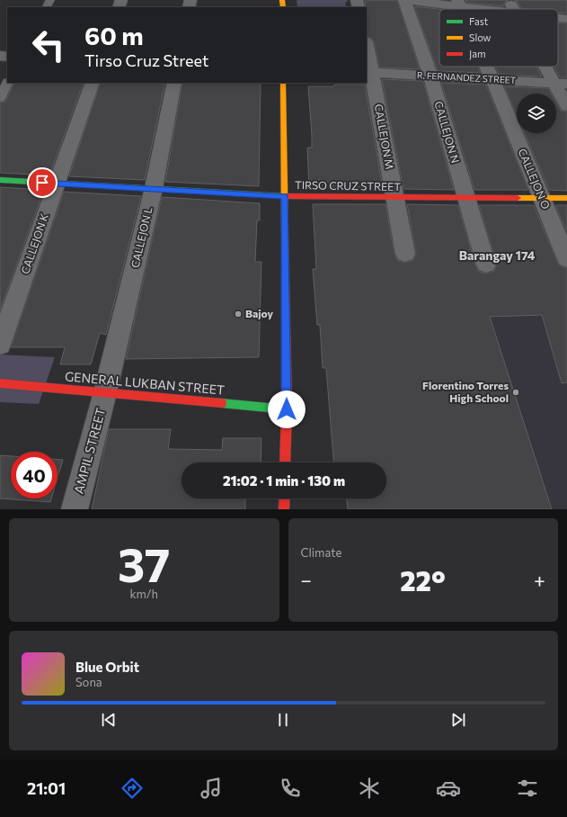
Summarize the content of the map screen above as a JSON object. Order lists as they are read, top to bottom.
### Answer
{
  "streets": {
    "street": [
      "R. FERNANDEZ STREET",
      "CALLEJON N",
      "CALLEJON M",
      "CALLEJON O",
      "TIRSO CRUZ STREET",
      "CALLEJON L",
      "CALLEJON K",
      "GENERAL LUKBAN STREET",
      "AMPIL STREET"
    ]
  },
  "crossings": [
    ["R. FERNANDEZ STREET", "CALLEJON N"],
    ["R. FERNANDEZ STREET", "CALLEJON M"],
    ["R. FERNANDEZ STREET", "CALLEJON O"],
    ["CALLEJON N", "TIRSO CRUZ STREET"],
    ["CALLEJON M", "TIRSO CRUZ STREET"],
    ["CALLEJON O", "TIRSO CRUZ STREET"],
    ["TIRSO CRUZ STREET", "CALLEJON L"],
    ["TIRSO CRUZ STREET", "CALLEJON K"],
    ["CALLEJON L", "GENERAL LUKBAN STREET"],
    ["CALLEJON L", "AMPIL STREET"],
    ["GENERAL LUKBAN STREET", "AMPIL STREET"]
  ],
  "districts": ["Barangay 174"],
  "places": ["Bajoy", "Florentino Torres High School"],
  "legend": ["Fast", "Slow", "Jam"],
  "page": {
    "turn": ["60 m", "Tirso Cruz Street"],
    "limit": "40",
    "trip": "21:02 · 1 min · 130 m",
    "tile": [
      ["37", "km/h"],
      "Climate"
    ],
    "heat": ["−", "22°", "+"],
    "song": ["Blue Orbit", "Sona"],
    "tabs": "21:01"
  }
}
